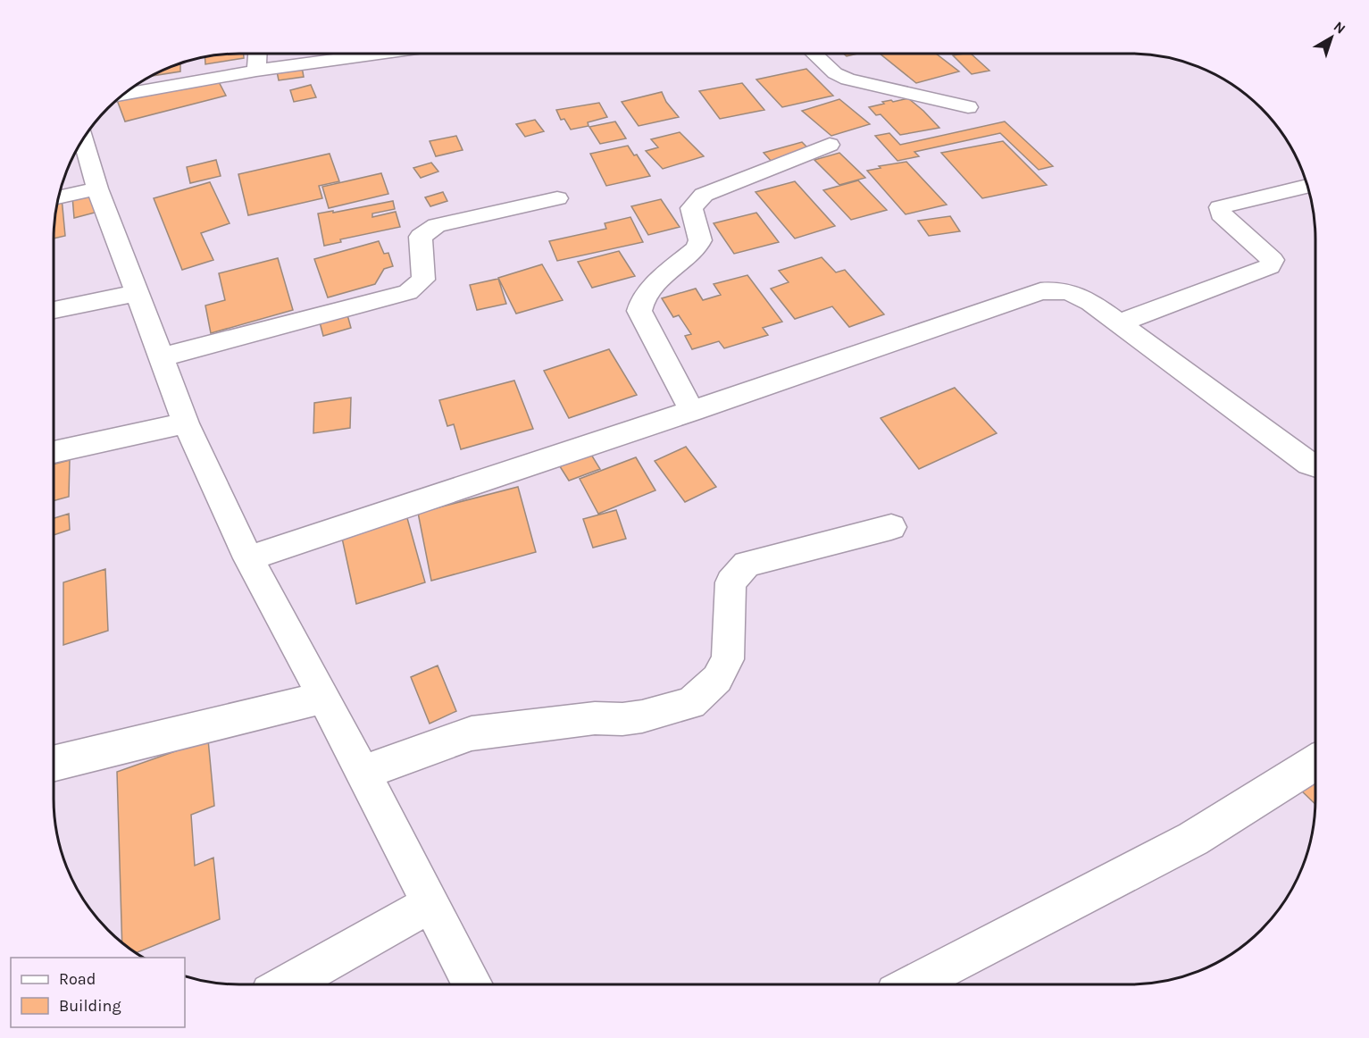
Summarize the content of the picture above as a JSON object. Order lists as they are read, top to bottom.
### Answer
{
  "legend": ["Road", "Building"],
  "north": "top right"
}
